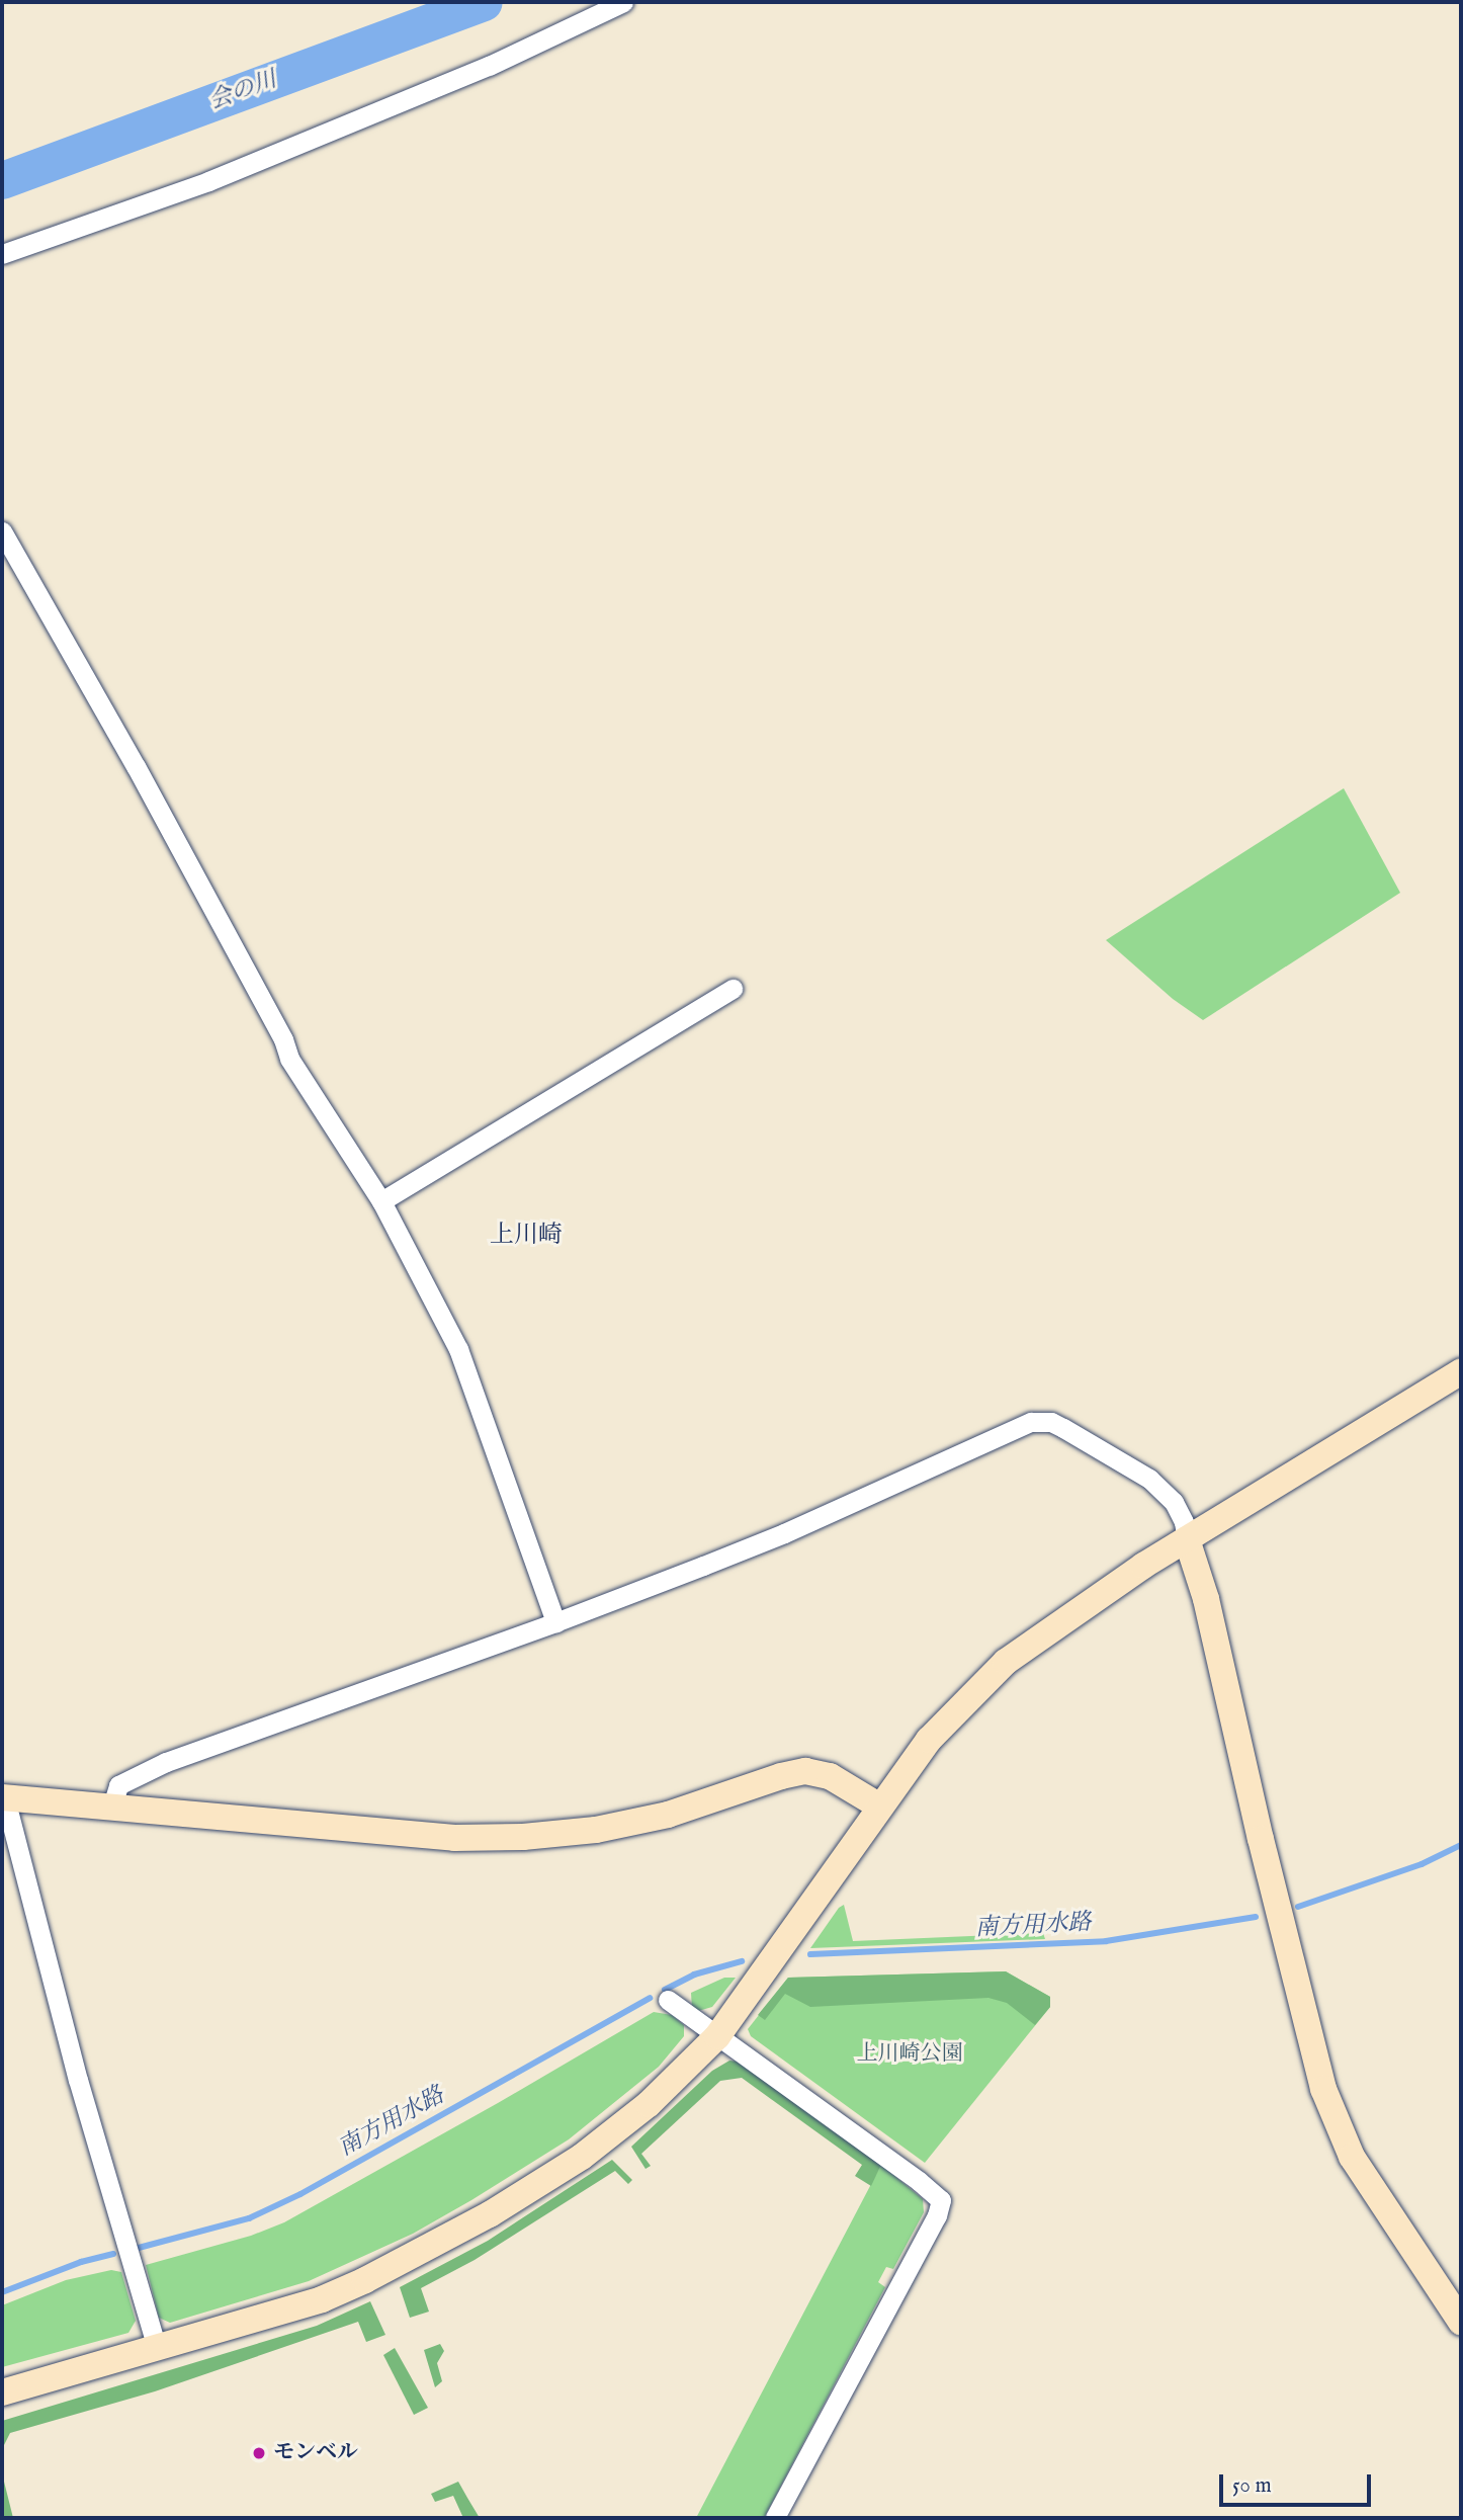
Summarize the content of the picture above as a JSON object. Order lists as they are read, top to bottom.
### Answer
{
  "districts": ["上川崎"],
  "water": ["会の川", "南方用水路"],
  "parks": ["上川崎公園"],
  "places": ["モンベル"],
  "scale_bar": "50 m"
}
